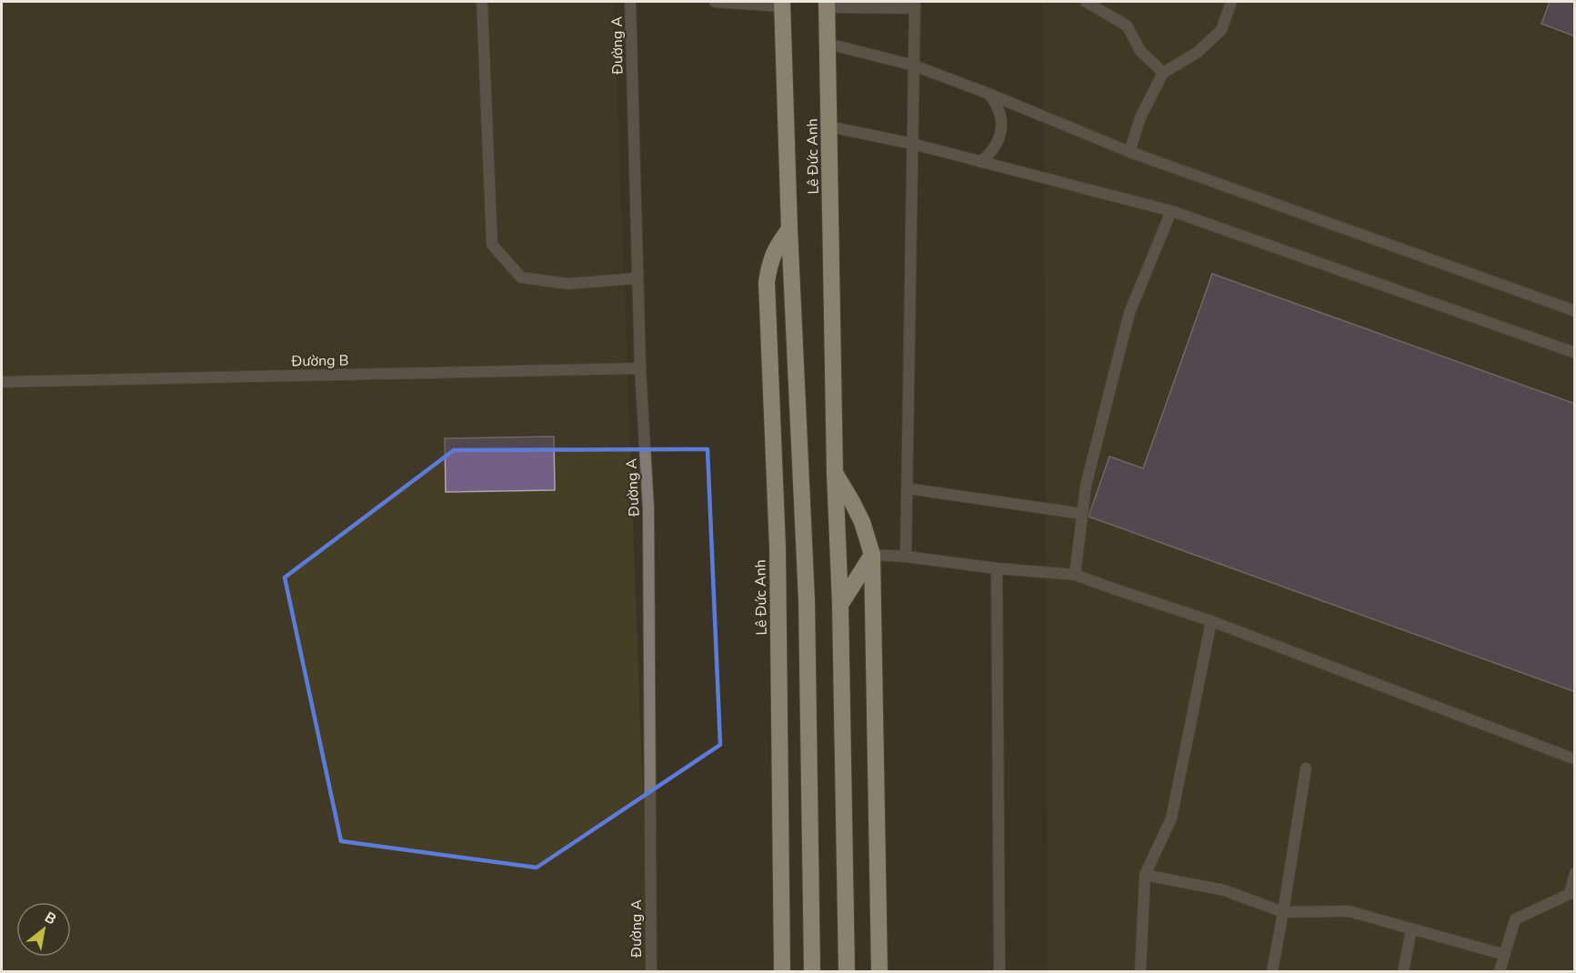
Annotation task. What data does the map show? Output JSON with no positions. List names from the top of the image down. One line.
{"streets":{"highway":["Lê Đức Anh"],"street":["Đường A","Đường B"]},"crossings":[["Đường A","Đường B"]],"north":"top right"}
